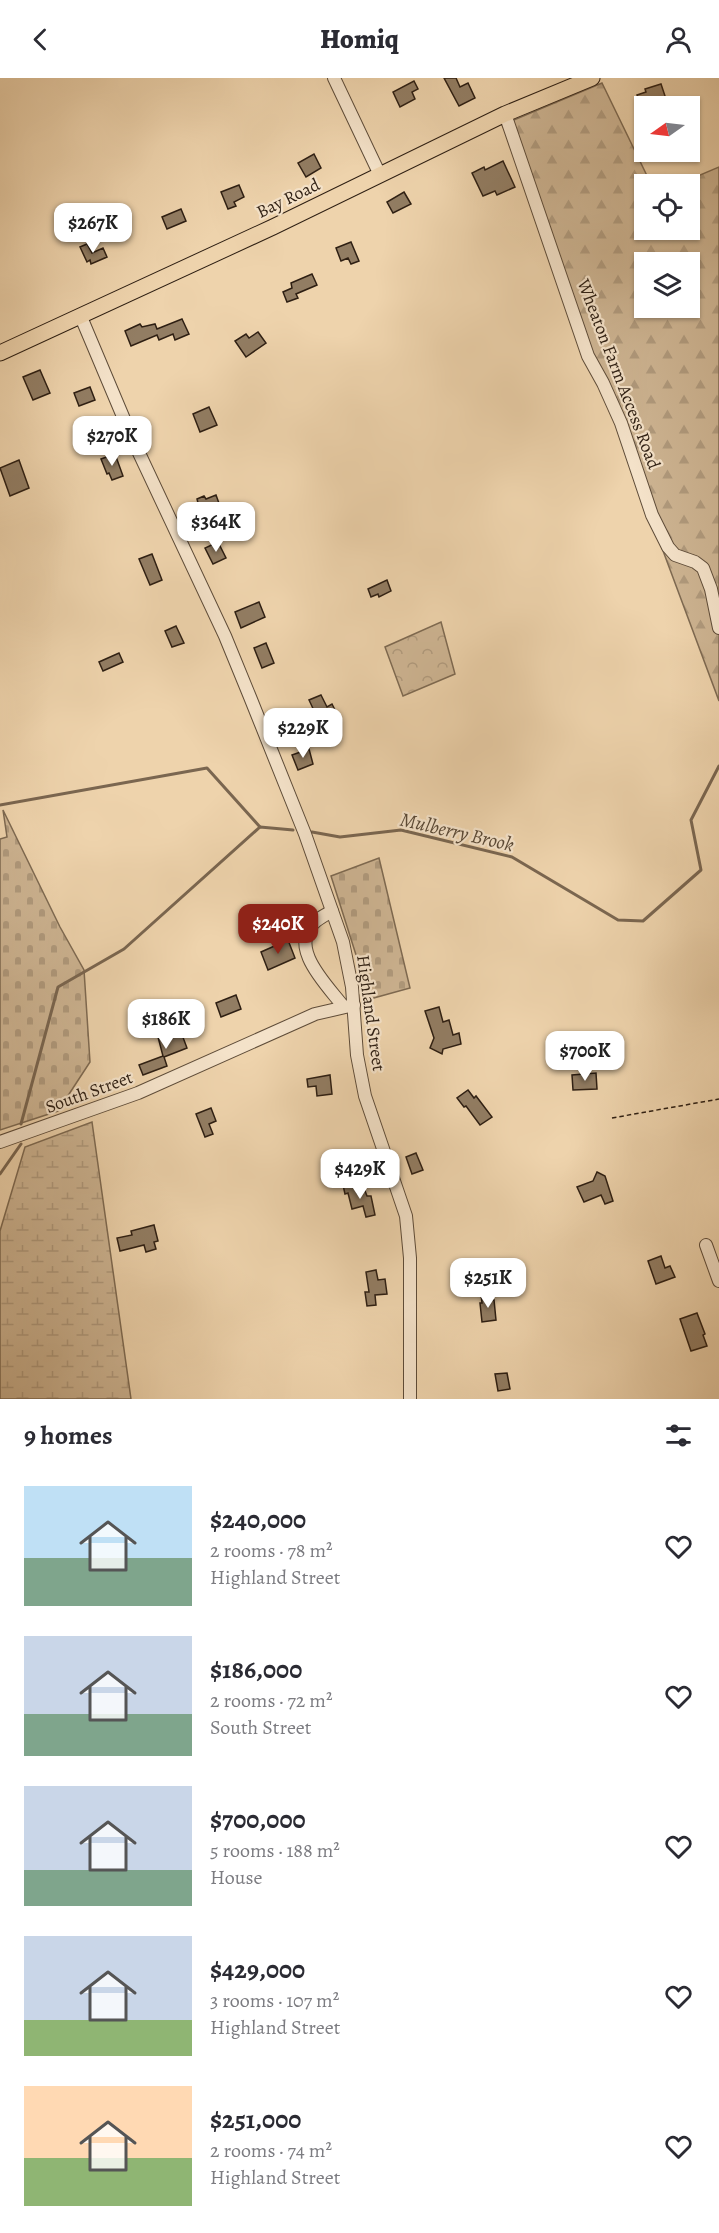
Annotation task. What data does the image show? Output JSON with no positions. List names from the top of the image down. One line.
{"streets":{"main road":["Bay Road"],"street":["Wheaton Farm Access Road","Highland Street","South Street"]},"crossings":[["Bay Road","Wheaton Farm Access Road"],["Bay Road","Highland Street"],["Highland Street","South Street"]],"water":["Mulberry Brook"],"north":"left","page":{"header":"Homiq","price":["$267K","$270K","$364K","$229K","$240K","$186K","$700K","$429K","$251K"],"heading":"9 homes","list":[{"name":"$240,000","note":"2 rooms · 78 m² · Highland Street"},{"name":"$186,000","note":"2 rooms · 72 m² · South Street"},{"name":"$700,000","note":"5 rooms · 188 m² · House"},{"name":"$429,000","note":"3 rooms · 107 m² · Highland Street"},{"name":"$251,000","note":"2 rooms · 74 m² · Highland Street"}]}}
